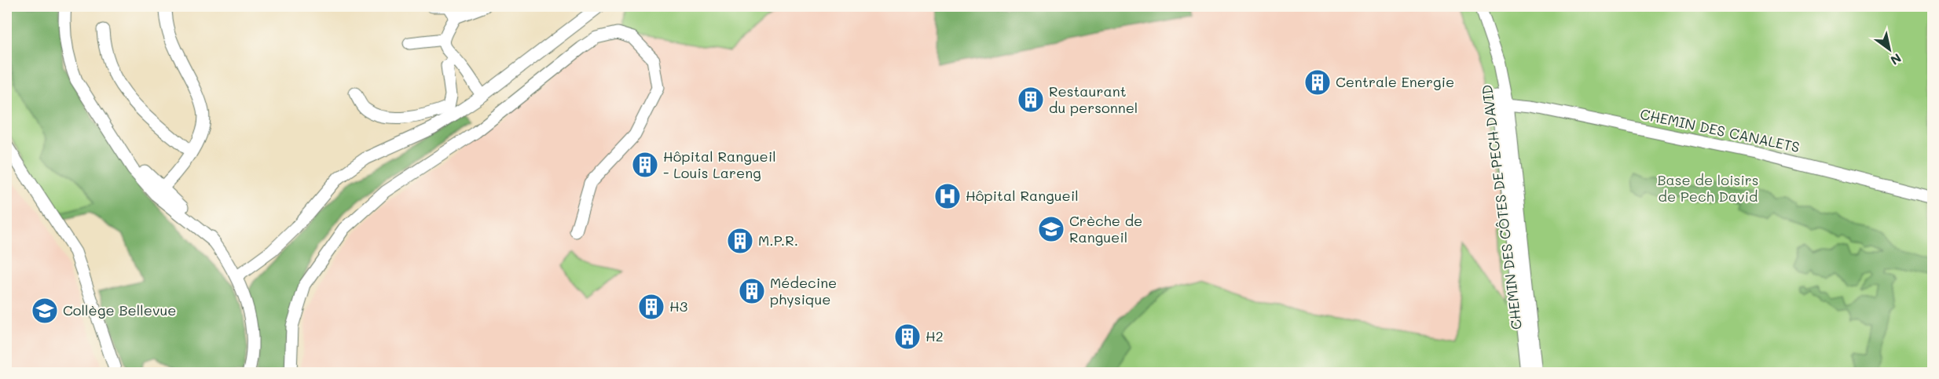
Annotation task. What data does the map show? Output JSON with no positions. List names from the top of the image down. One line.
{"streets":{"street":["CHEMIN DES CANALETS","CHEMIN DES CÔTES DE PECH DAVID"]},"crossings":[["CHEMIN DES CANALETS","CHEMIN DES CÔTES DE PECH DAVID"]],"parks":["Base de loisirs de Pech David"],"places":{"building":["Centrale Energie","Restaurant du personnel","Hôpital Rangueil - Louis Lareng","M.P.R.","Médecine physique","H3","H2"],"hospital":["Hôpital Rangueil"],"school or university":["Crèche de Rangueil","Collège Bellevue"]},"north":"bottom right"}
